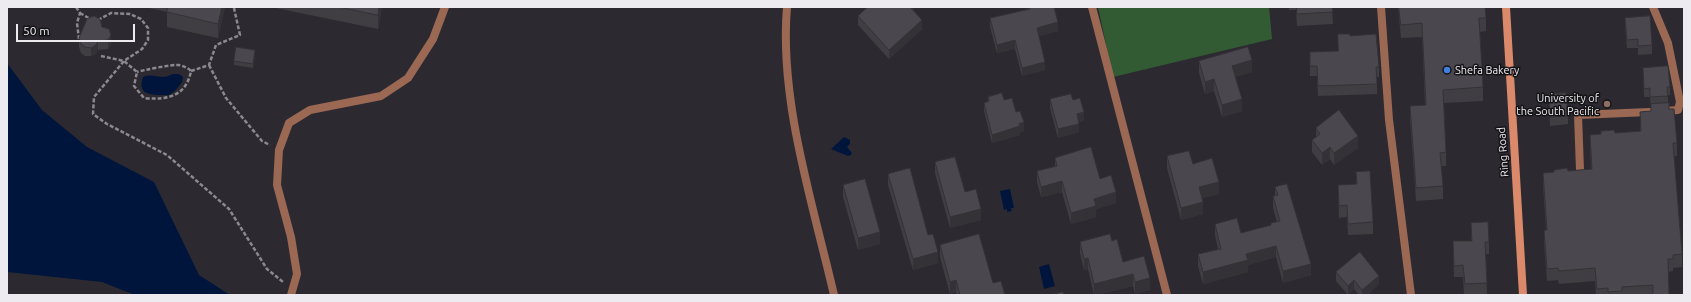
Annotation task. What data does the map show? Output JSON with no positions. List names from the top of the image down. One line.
{"streets":{"main road":["Ring Road"]},"places":["Shefa Bakery","University of the South Pacific"],"scale_bar":"50 m"}
